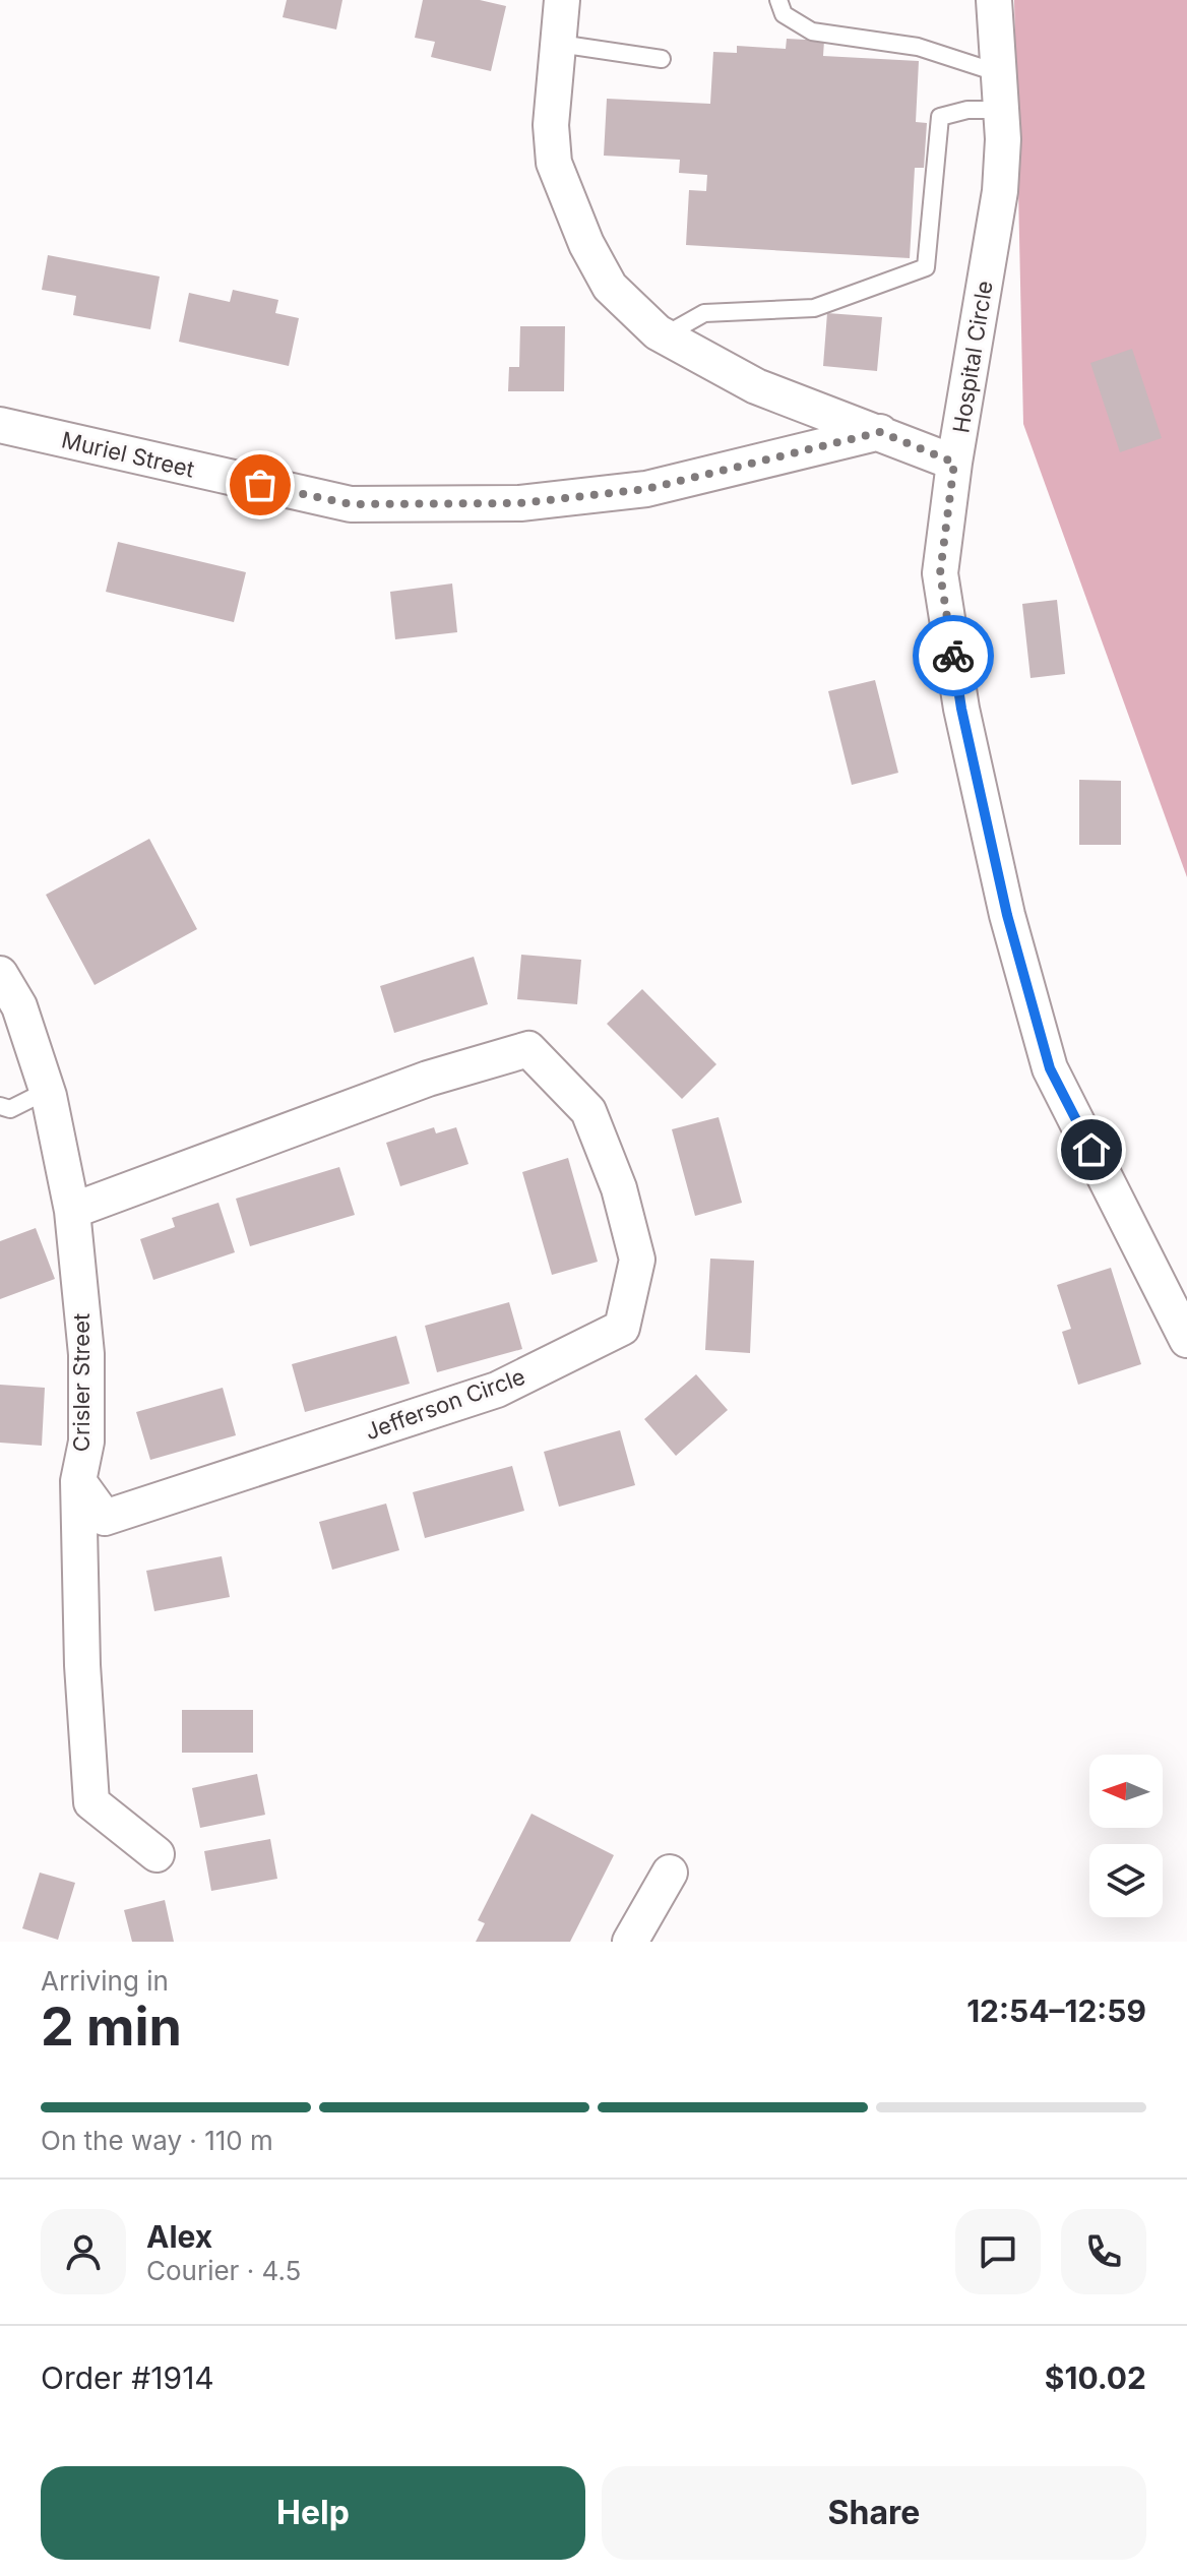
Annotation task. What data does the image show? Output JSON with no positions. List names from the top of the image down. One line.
{"streets":{"street":["Hospital Circle","Muriel Street","Crisler Street","Jefferson Circle"]},"crossings":[["Hospital Circle","Muriel Street"],["Crisler Street","Jefferson Circle"]],"north":"left","page":{"heading":["2 min","Arriving in","12:54–12:59"],"panel":["Alex","Courier · 4.5","Order #1914","$10.02"],"bar":"On the way · 110 m","buttons":["Help","Share"]}}
